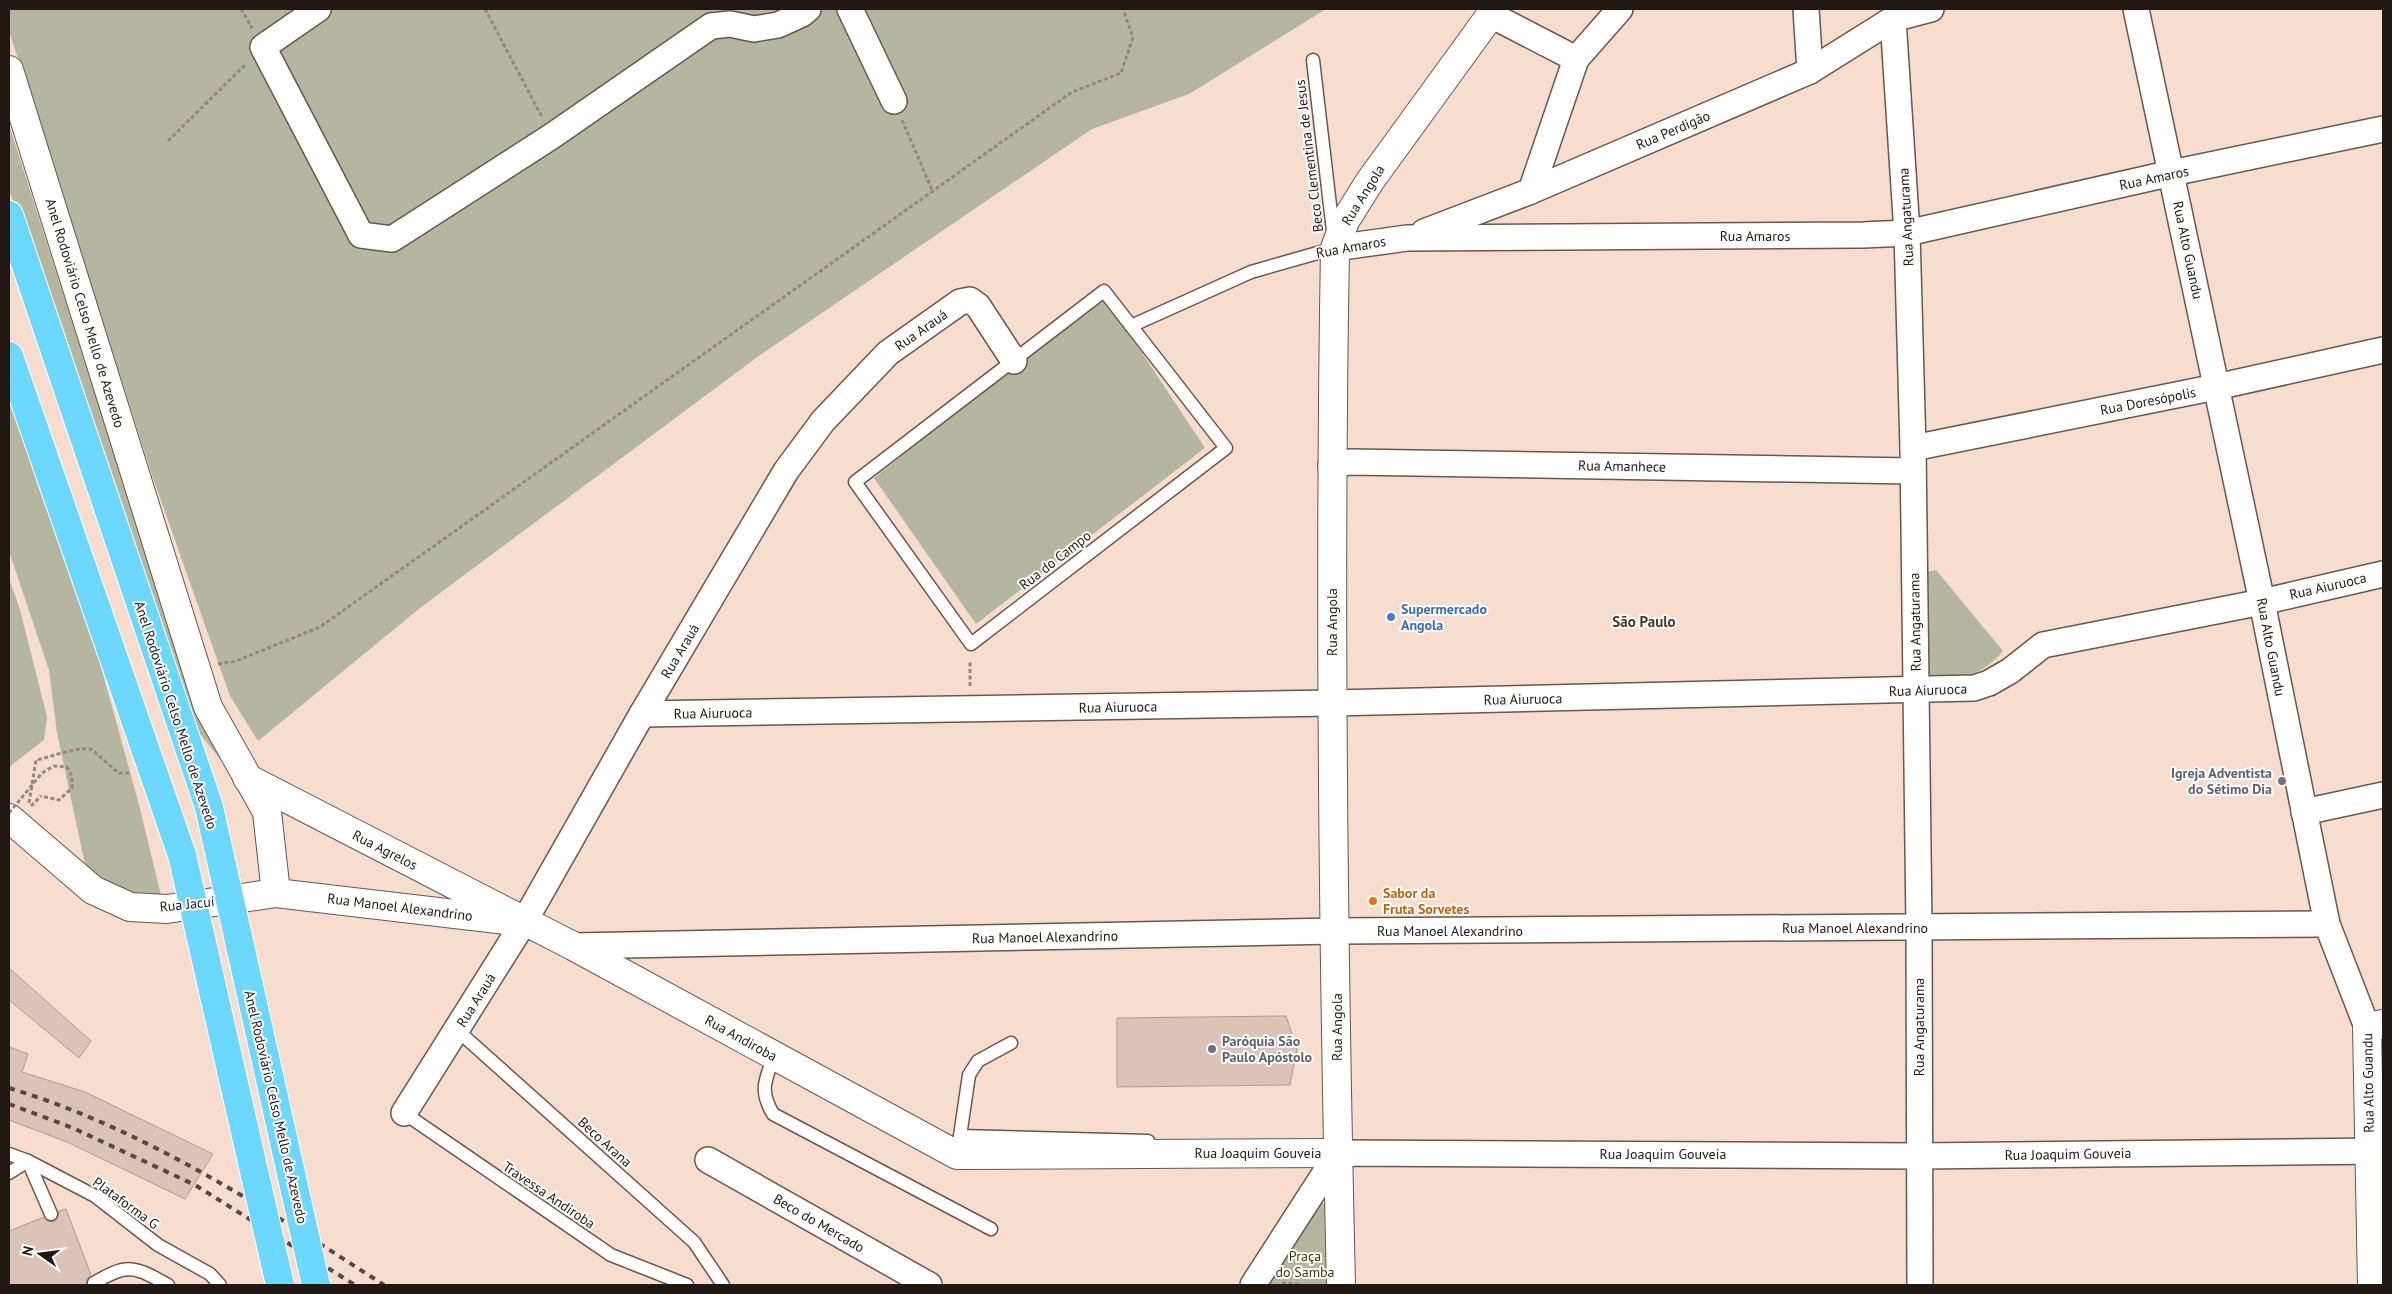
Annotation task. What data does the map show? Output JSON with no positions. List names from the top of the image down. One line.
{"streets":{"highway":["Anel Rodoviário Celso Mello de Azevedo"],"street":["Rua Perdigão","Rua Amaros","Rua Angola","Rua Angaturama","Rua Alto Guandu","Rua Arauá","Rua Doresópolis","Rua Amanhece","Rua Aiuruoca","Rua Agrelos","Rua Jacuí","Rua Manoel Alexandrino","Rua Andiroba","Rua Joaquim Gouveia","Beco do Mercado"],"lane":["Beco Clementina de Jesus","Rua do Campo","Beco Arana","Travessa Andiroba","Plataforma G"]},"crossings":[["Rua Perdigão","Rua Amaros"],["Rua Perdigão","Rua Angaturama"],["Beco Clementina de Jesus","Rua Amaros"],["Beco Clementina de Jesus","Rua Angola"],["Rua Amaros","Rua Angola"],["Rua Amaros","Rua Angaturama"],["Rua Amaros","Rua Alto Guandu"],["Rua Amaros","Rua do Campo"],["Rua Angola","Rua Amanhece"],["Rua Angola","Rua Aiuruoca"],["Rua Angola","Rua Manoel Alexandrino"],["Rua Angola","Rua Joaquim Gouveia"],["Rua Angaturama","Rua Doresópolis"],["Rua Angaturama","Rua Amanhece"],["Rua Angaturama","Rua Aiuruoca"],["Rua Angaturama","Rua Manoel Alexandrino"],["Rua Angaturama","Rua Joaquim Gouveia"],["Rua Alto Guandu","Rua Doresópolis"],["Rua Alto Guandu","Rua Aiuruoca"],["Rua Alto Guandu","Rua Manoel Alexandrino"],["Rua Alto Guandu","Rua Joaquim Gouveia"],["Anel Rodoviário Celso Mello de Azevedo","Rua Agrelos"],["Anel Rodoviário Celso Mello de Azevedo","Rua Jacuí"],["Anel Rodoviário Celso Mello de Azevedo","Rua Manoel Alexandrino"],["Rua Arauá","Rua do Campo"],["Rua Arauá","Rua Aiuruoca"],["Rua Arauá","Rua Agrelos"],["Rua Arauá","Rua Manoel Alexandrino"],["Rua Arauá","Rua Andiroba"],["Rua Arauá","Beco Arana"],["Rua Arauá","Travessa Andiroba"],["Rua Doresópolis","Rua Amanhece"],["Rua Agrelos","Rua Manoel Alexandrino"],["Rua Agrelos","Rua Andiroba"],["Rua Jacuí","Rua Manoel Alexandrino"],["Rua Manoel Alexandrino","Rua Andiroba"],["Rua Andiroba","Rua Joaquim Gouveia"]],"districts":["São Paulo"],"parks":["Praça do Samba"],"places":["Supermercado Angola","Igreja Adventista do Sétimo Dia","Sabor da Fruta Sorvetes","Paróquia São Paulo Apóstolo"],"north":"left"}
